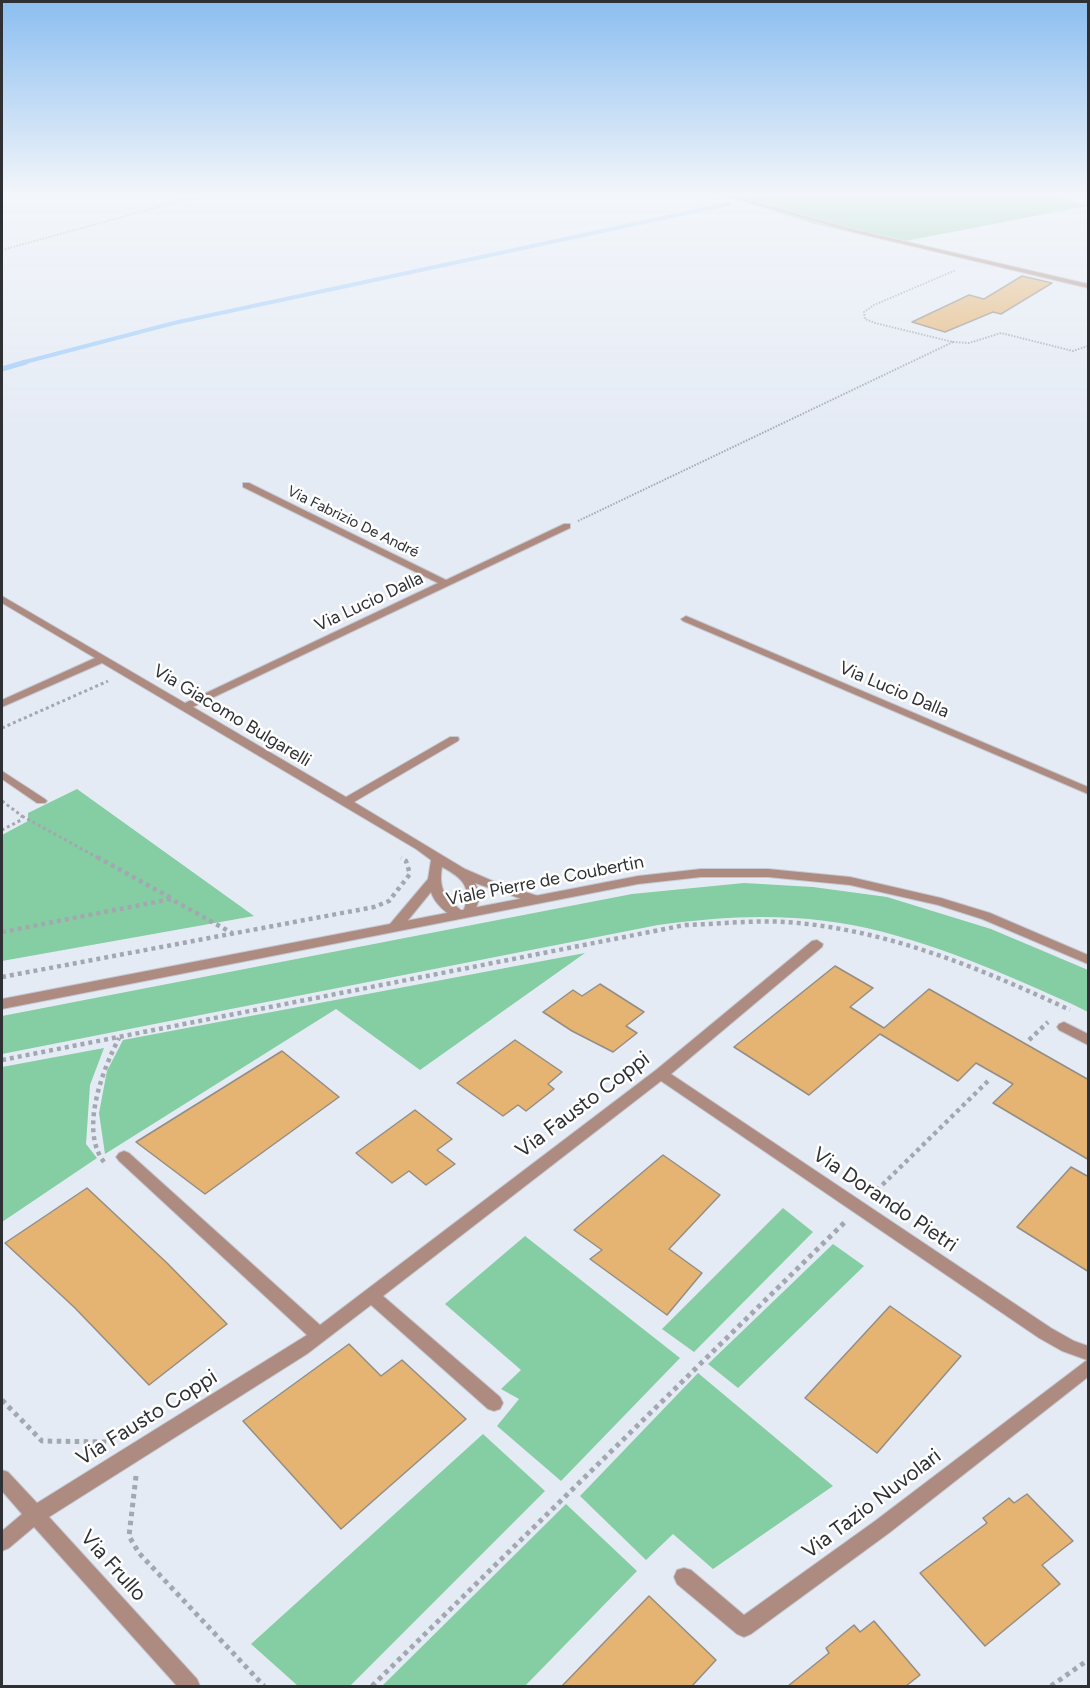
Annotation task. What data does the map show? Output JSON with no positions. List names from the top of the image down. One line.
{"streets":{"street":["Via Fabrizio De André","Via Lucio Dalla","Via Giacomo Bulgarelli","Viale Pierre de Coubertin","Via Fausto Coppi","Via Dorando Pietri","Via Tazio Nuvolari","Via Frullo"]},"crossings":[["Via Fabrizio De André","Via Lucio Dalla"],["Via Lucio Dalla","Via Giacomo Bulgarelli"],["Via Giacomo Bulgarelli","Viale Pierre de Coubertin"],["Via Fausto Coppi","Via Dorando Pietri"],["Via Fausto Coppi","Via Frullo"]]}
